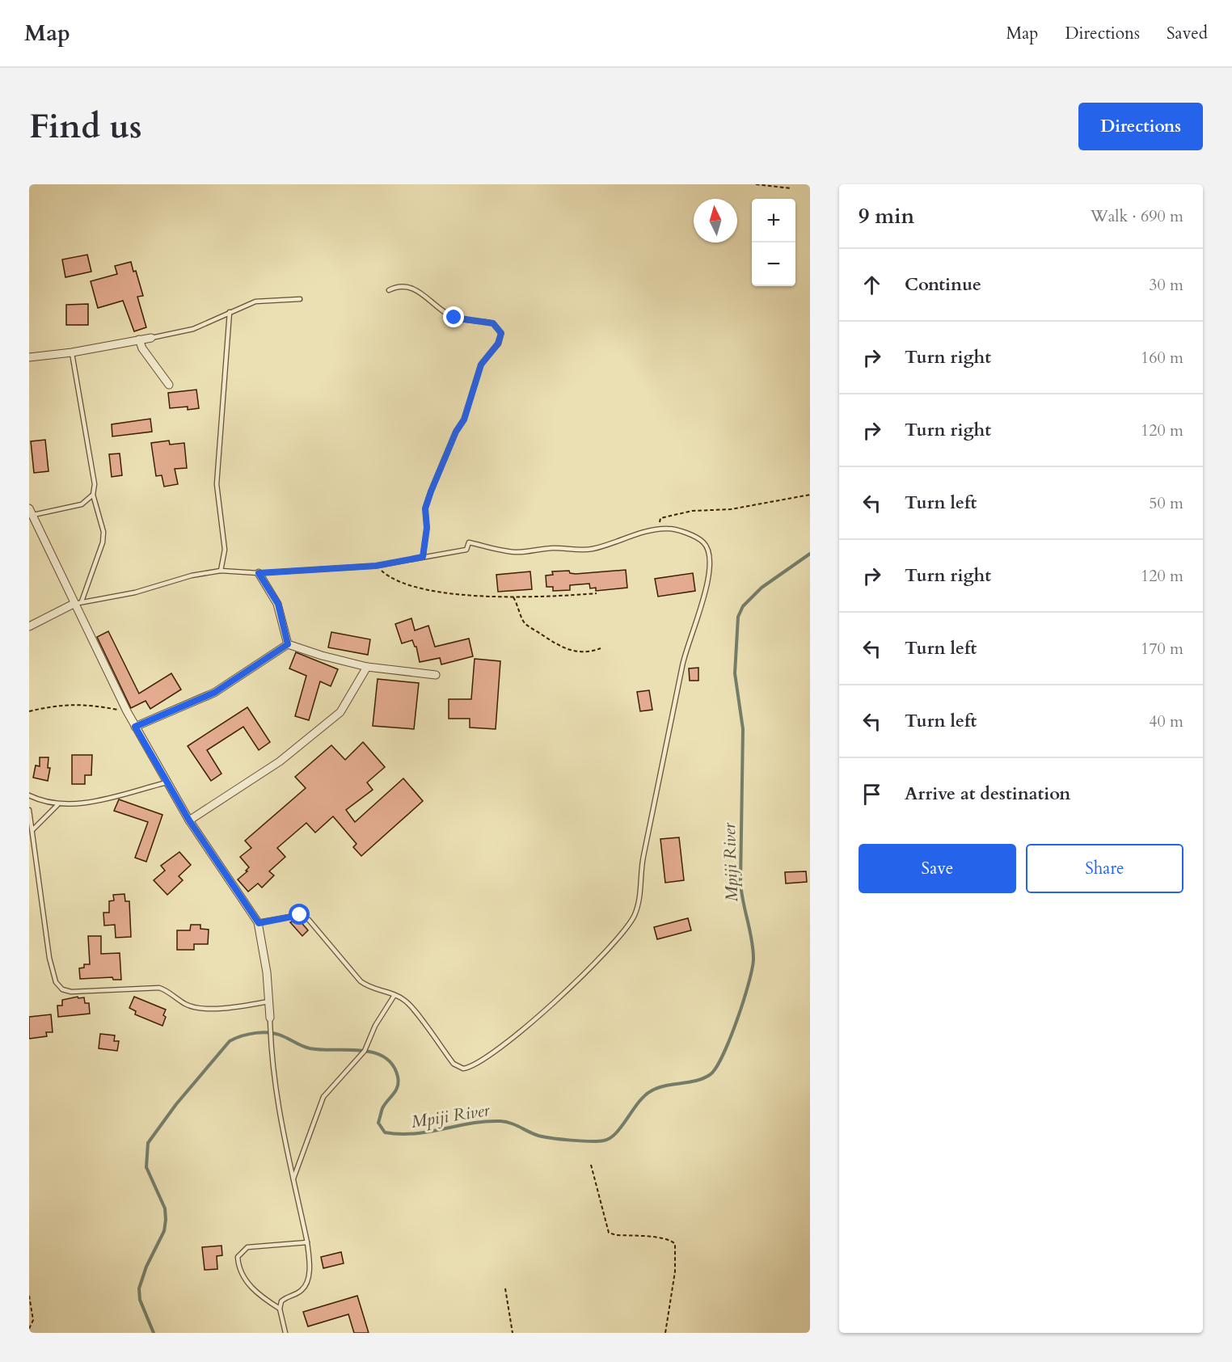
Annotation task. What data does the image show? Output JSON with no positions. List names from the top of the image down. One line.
{"water":["Mpiji River"],"north":"top","page":{"header":"Map","nav":["Map","Directions","Saved"],"buttons":["Directions",["Save","Share"]],"title":"Find us","heading":["9 min","Walk · 690 m"],"map_buttons":["+","−"],"list":[["Continue","30 m"],["Turn right","160 m"],["Turn right","120 m"],["Turn left","50 m"],["Turn right","120 m"],["Turn left","170 m"],["Turn left","40 m"],"Arrive at destination"]}}
